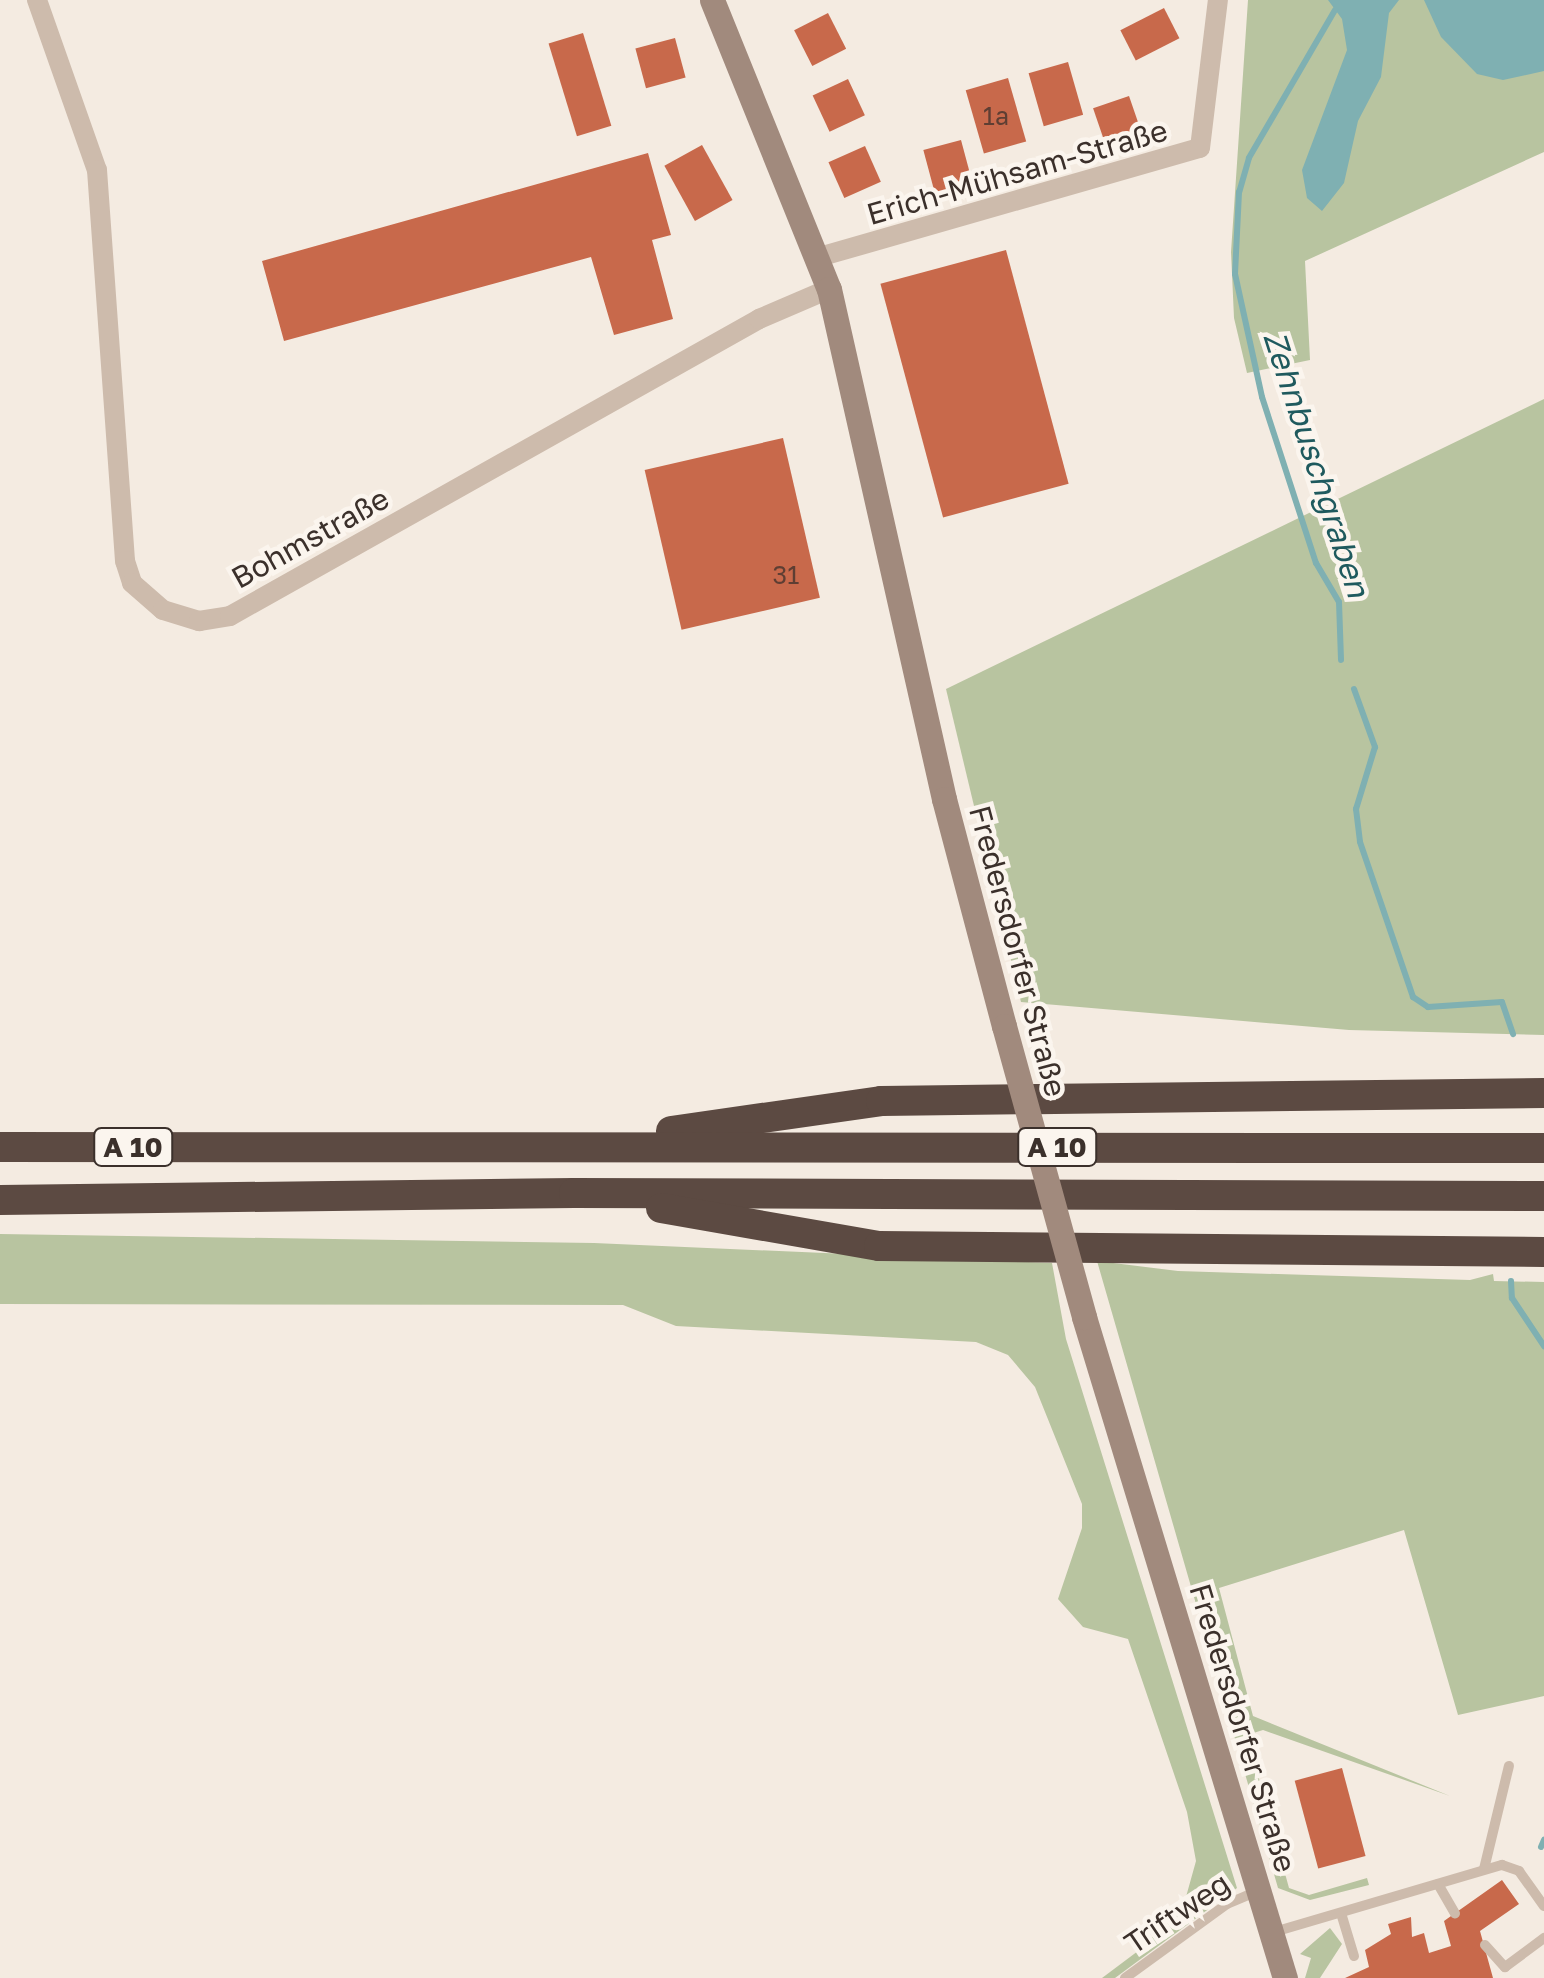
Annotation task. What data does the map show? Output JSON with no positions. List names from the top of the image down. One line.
{"streets":{"highway":["A 10"],"street":["Erich-Mühsam-Straße","Bohmstraße","Fredersdorfer Straße"],"lane":["Triftweg"]},"crossings":[["Erich-Mühsam-Straße","Fredersdorfer Straße"],["Bohmstraße","Fredersdorfer Straße"],["Fredersdorfer Straße","Triftweg"]],"water":["Zehnbuschgraben"],"house_numbers":["1a","31"]}
